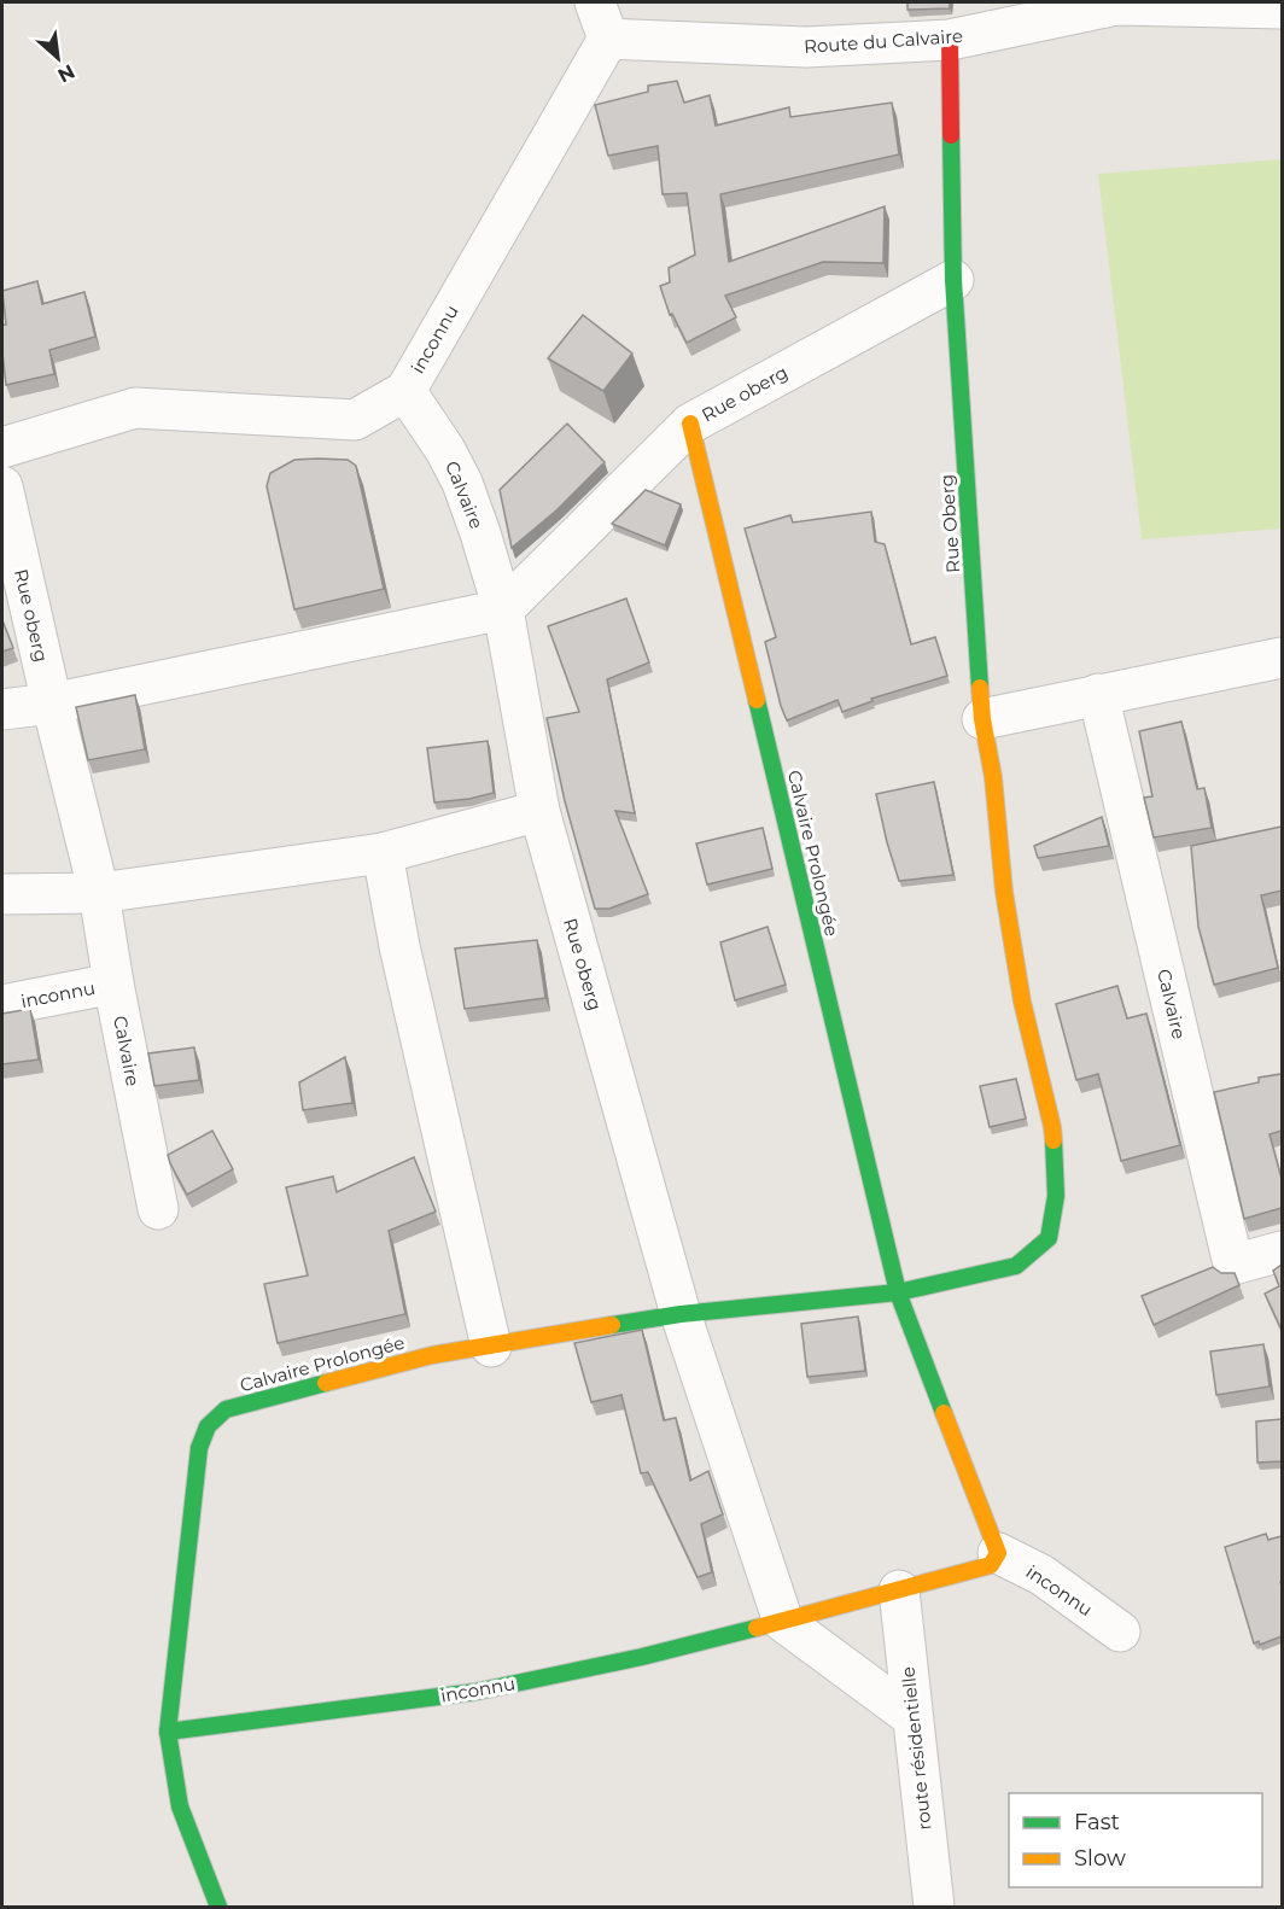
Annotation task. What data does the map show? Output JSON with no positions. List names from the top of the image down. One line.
{"streets":{"street":["Route du Calvaire","inconnu","Rue oberg","Calvaire","Rue Oberg","Calvaire Prolongée","route résidentielle"]},"crossings":[["Route du Calvaire","inconnu"],["Route du Calvaire","Rue Oberg"],["inconnu","Calvaire"],["inconnu","Calvaire Prolongée"],["inconnu","route résidentielle"],["Rue oberg","Calvaire"],["Rue oberg","Rue Oberg"],["Rue oberg","Calvaire Prolongée"],["Rue Oberg","Calvaire Prolongée"]],"legend":["Fast","Slow"],"north":"bottom right"}
